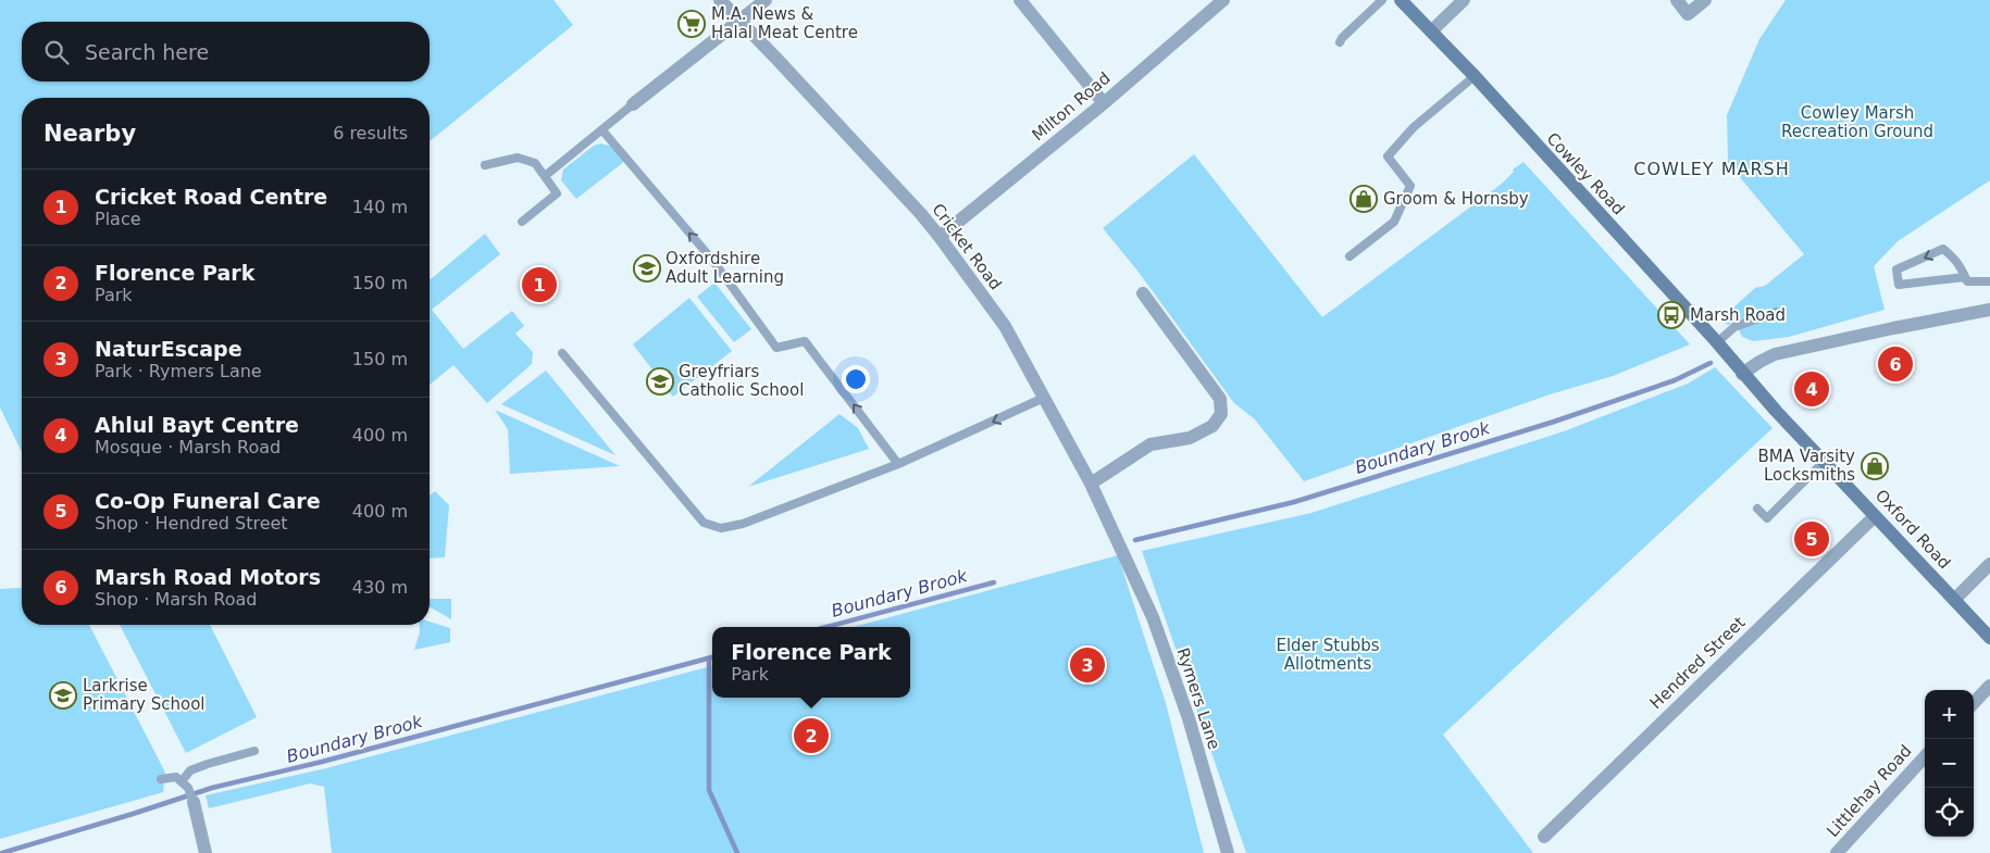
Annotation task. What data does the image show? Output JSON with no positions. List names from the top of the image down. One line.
{"streets":{"main road":["Cowley Road","Oxford Road"],"street":["Milton Road","Cricket Road","Hendred Street","Rymers Lane","Littlehay Road"]},"crossings":[["Milton Road","Cricket Road"],["Cowley Road","Oxford Road"],["Cricket Road","Rymers Lane"],["Oxford Road","Hendred Street"]],"districts":["COWLEY MARSH"],"water":["Boundary Brook"],"parks":["Cowley Marsh Recreation Ground","Elder Stubbs Allotments"],"places":{"supermarket":["M.A. News & Halal Meat Centre"],"shop":["Groom & Hornsby","BMA Varsity Locksmiths"],"school or university":["Oxfordshire Adult Learning","Greyfriars Catholic School","Larkrise Primary School"],"bus stop":["Marsh Road"]},"page":{"search":"Search here","heading":["Nearby","6 results"],"list":[{"mark":"1","name":"Cricket Road Centre","note":"Place","value":"140 m"},{"mark":"2","name":"Florence Park","note":"Park","value":"150 m"},{"mark":"3","name":"NaturEscape","note":"Park · Rymers Lane","value":"150 m"},{"mark":"4","name":"Ahlul Bayt Centre","note":"Mosque · Marsh Road","value":"400 m"},{"mark":"5","name":"Co-Op Funeral Care","note":"Shop · Hendred Street","value":"400 m"},{"mark":"6","name":"Marsh Road Motors","note":"Shop · Marsh Road","value":"430 m"}],"pins":["1","6","4","5","3","2"],"popup":["Florence Park","Park"],"map_buttons":["+","−"]}}
